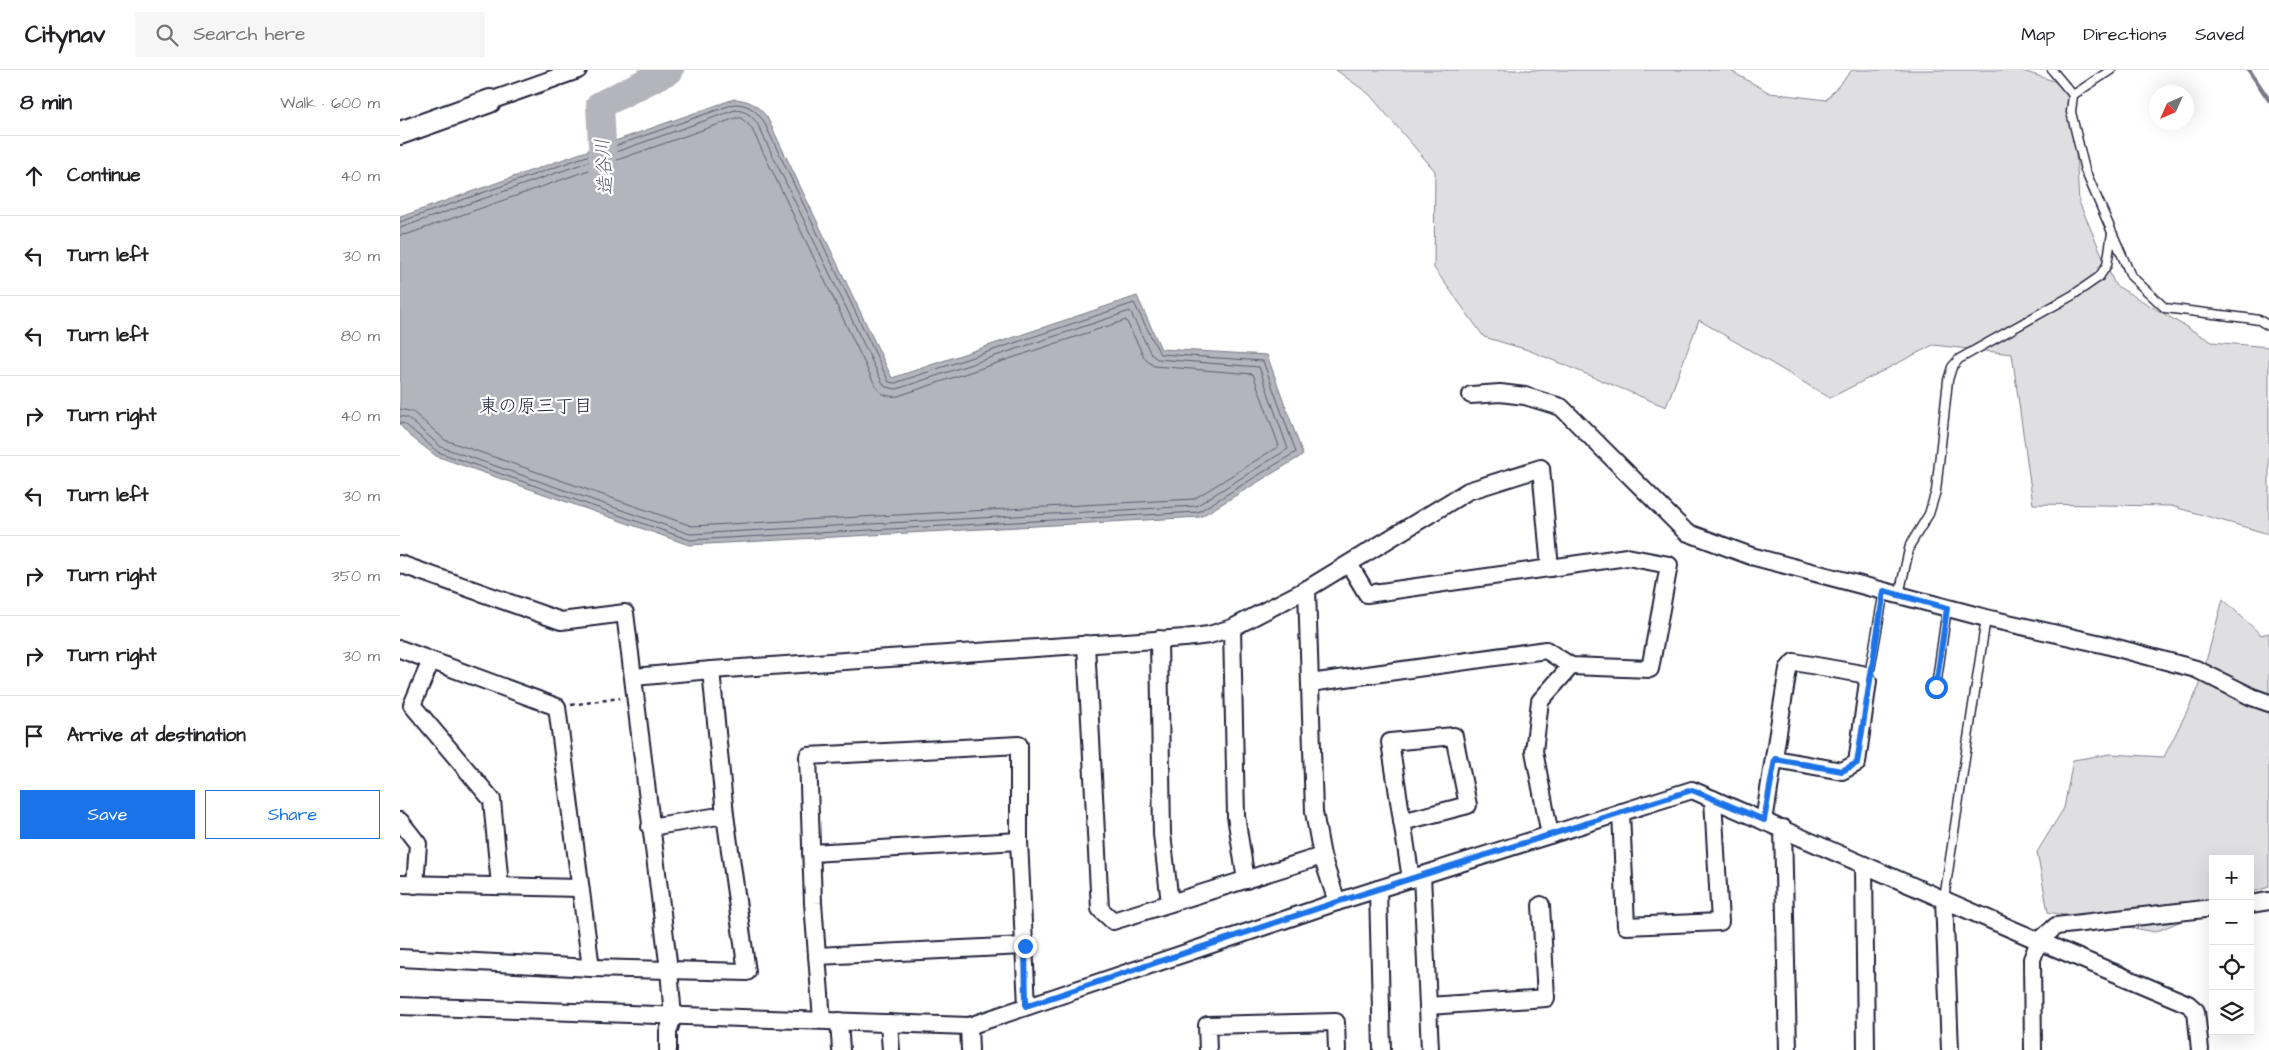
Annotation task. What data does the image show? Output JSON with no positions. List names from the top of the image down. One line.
{"districts":["東の原三丁目"],"water":["造谷川"],"north":"bottom left","page":{"header":"Citynav","search":"Search here","nav":["Map","Directions","Saved"],"heading":["8 min","Walk · 600 m"],"list":[["Continue","40 m"],["Turn left","30 m"],["Turn left","80 m"],["Turn right","40 m"],["Turn left","30 m"],["Turn right","350 m"],["Turn right","30 m"],"Arrive at destination"],"buttons":["Save","Share"],"map_buttons":["+","−"]}}
